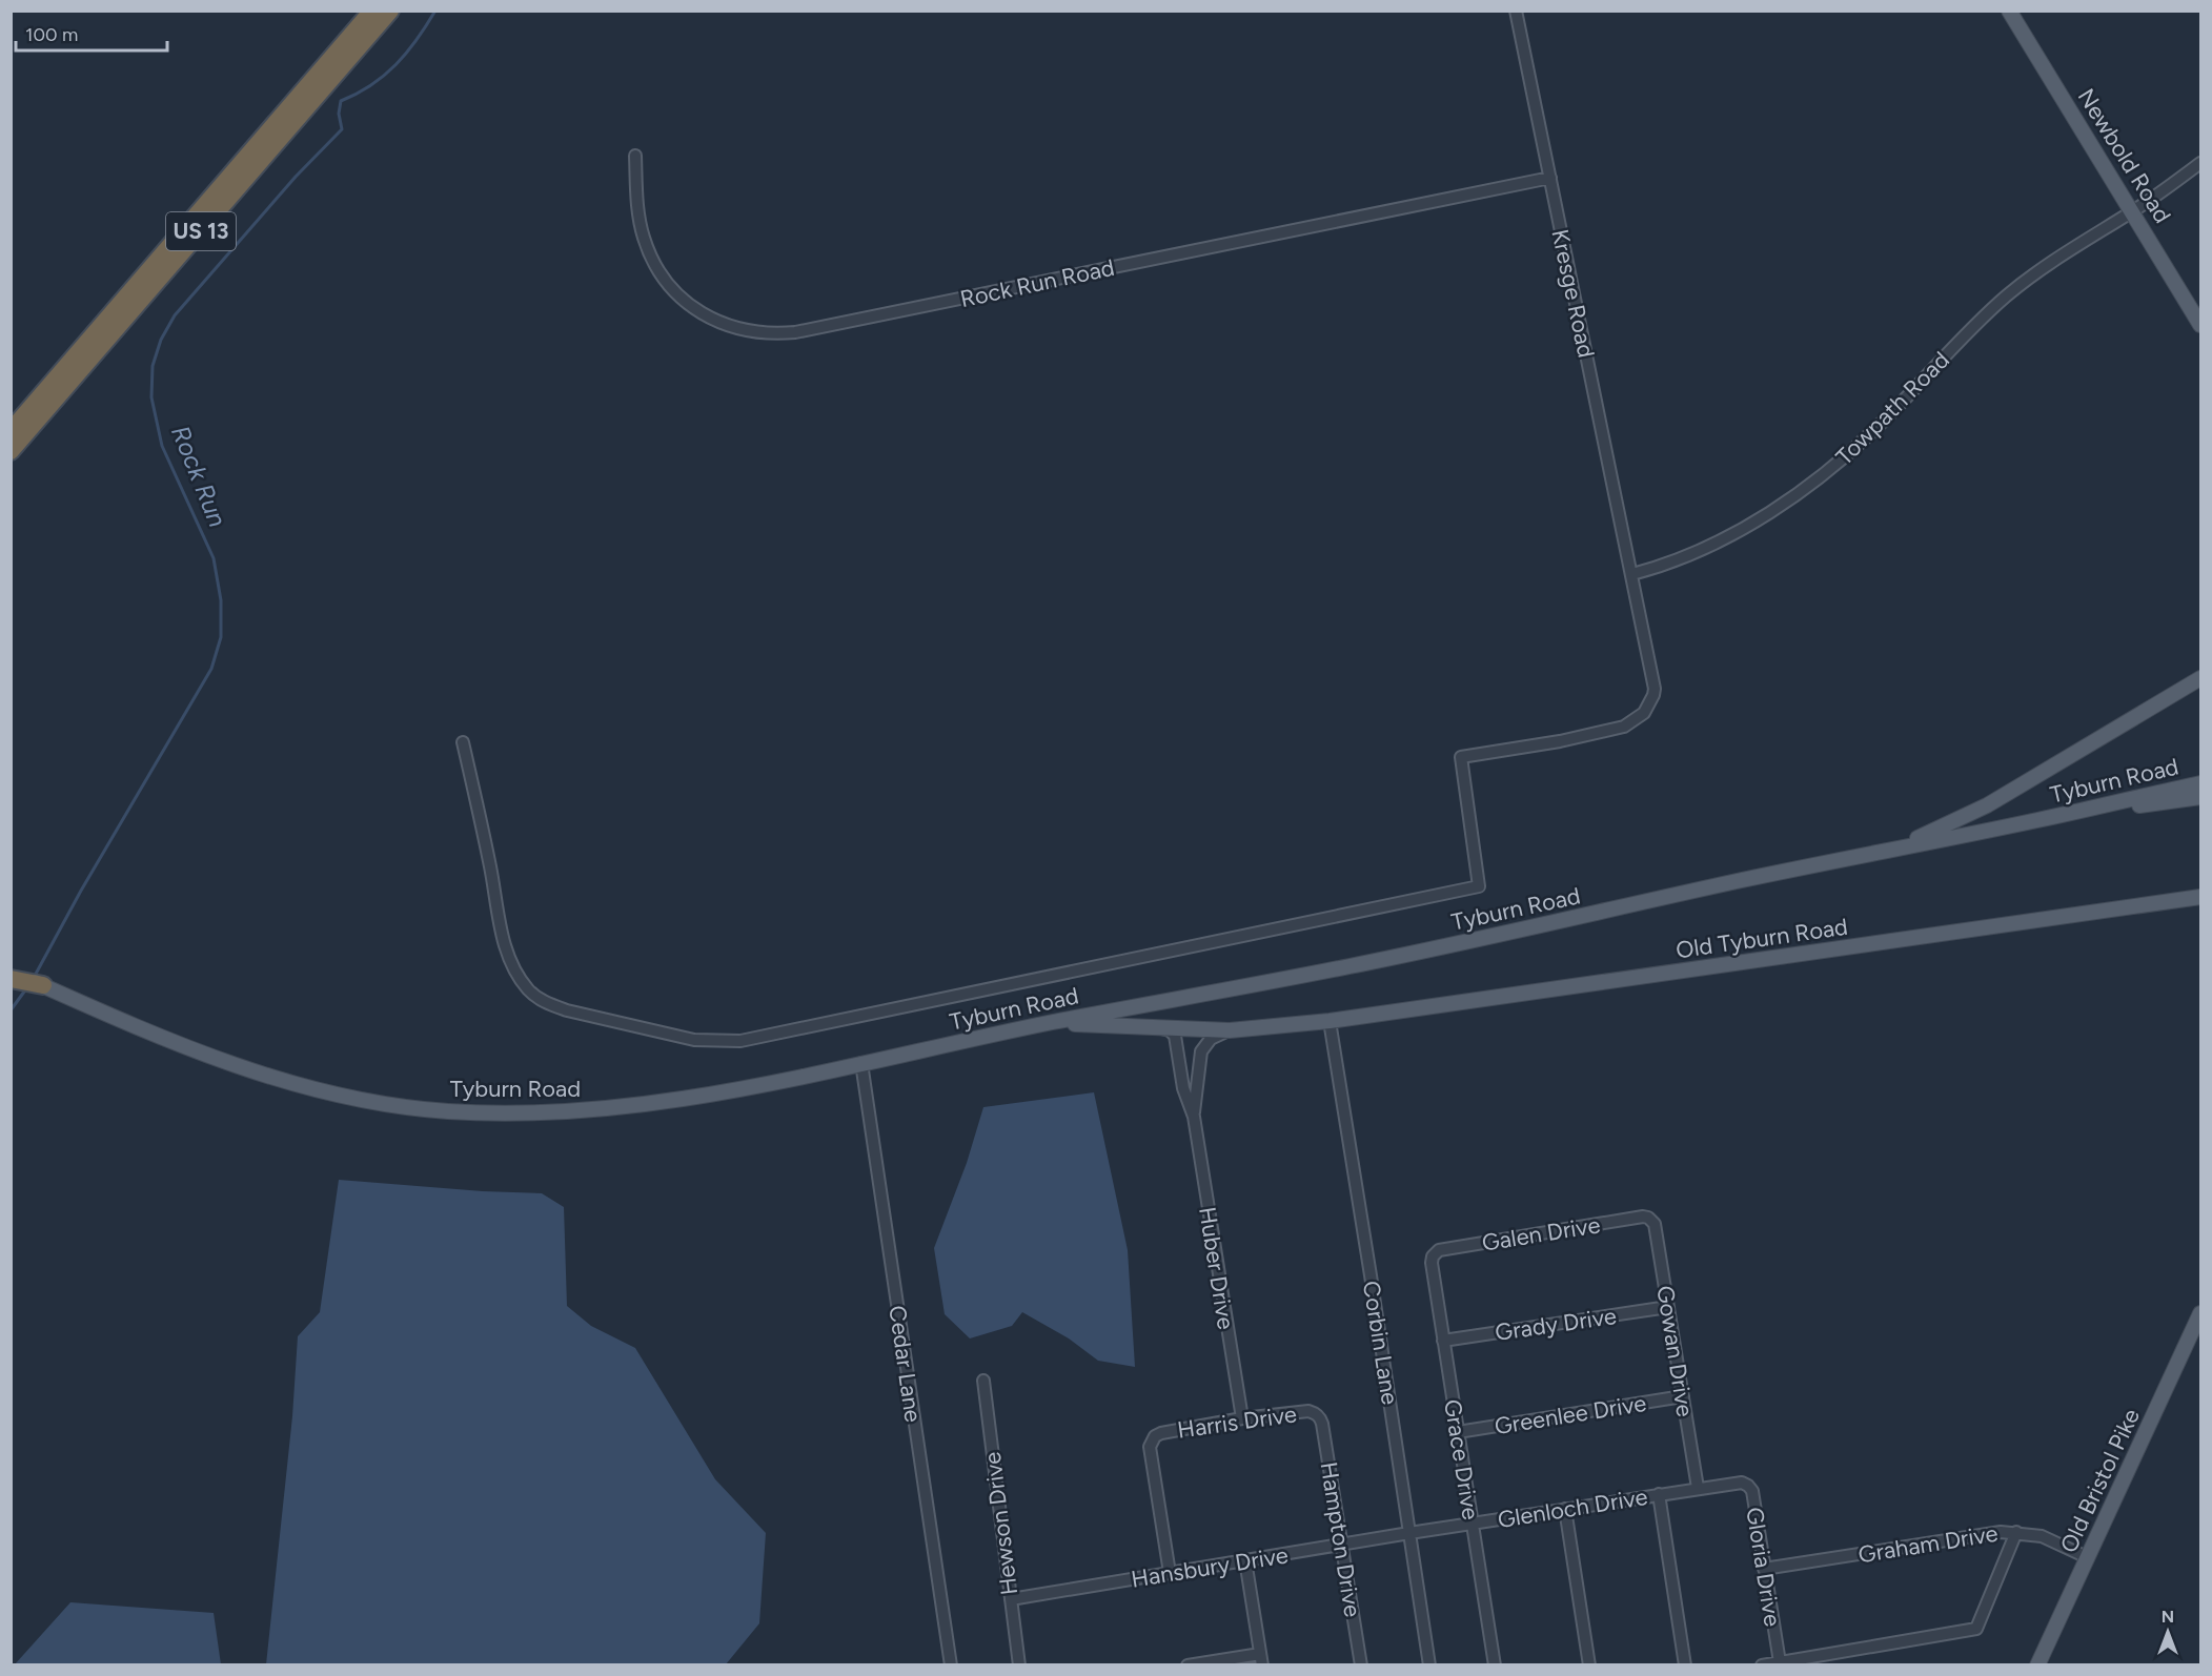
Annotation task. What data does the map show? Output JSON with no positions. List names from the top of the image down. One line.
{"streets":{"highway":["US 13"],"main road":["Newbold Road","Tyburn Road","Old Tyburn Road","Old Bristol Pike"],"street":["Rock Run Road","Kresge Road","Towpath Road","Galen Drive","Huber Drive","Grady Drive","Corbin Lane","Gowan Drive","Cedar Lane","Greenlee Drive","Harris Drive","Grace Drive","Glenloch Drive","Hewson Drive","Hampton Drive","Graham Drive","Hansbury Drive","Gloria Drive"]},"crossings":[["Newbold Road","Towpath Road"],["Rock Run Road","Kresge Road"],["Kresge Road","Towpath Road"],["Tyburn Road","Old Tyburn Road"],["Tyburn Road","Cedar Lane"],["Old Tyburn Road","Huber Drive"],["Old Tyburn Road","Corbin Lane"],["Galen Drive","Gowan Drive"],["Galen Drive","Grace Drive"],["Huber Drive","Harris Drive"],["Grady Drive","Gowan Drive"],["Grady Drive","Grace Drive"],["Corbin Lane","Glenloch Drive"],["Corbin Lane","Hansbury Drive"],["Gowan Drive","Greenlee Drive"],["Gowan Drive","Glenloch Drive"],["Gowan Drive","Gloria Drive"],["Greenlee Drive","Grace Drive"],["Harris Drive","Hampton Drive"],["Harris Drive","Hansbury Drive"],["Grace Drive","Glenloch Drive"],["Old Bristol Pike","Graham Drive"],["Glenloch Drive","Hansbury Drive"],["Glenloch Drive","Gloria Drive"],["Hewson Drive","Hansbury Drive"],["Hampton Drive","Hansbury Drive"],["Graham Drive","Gloria Drive"]],"water":["Rock Run"],"scale_bar":"100 m","north":"top"}
